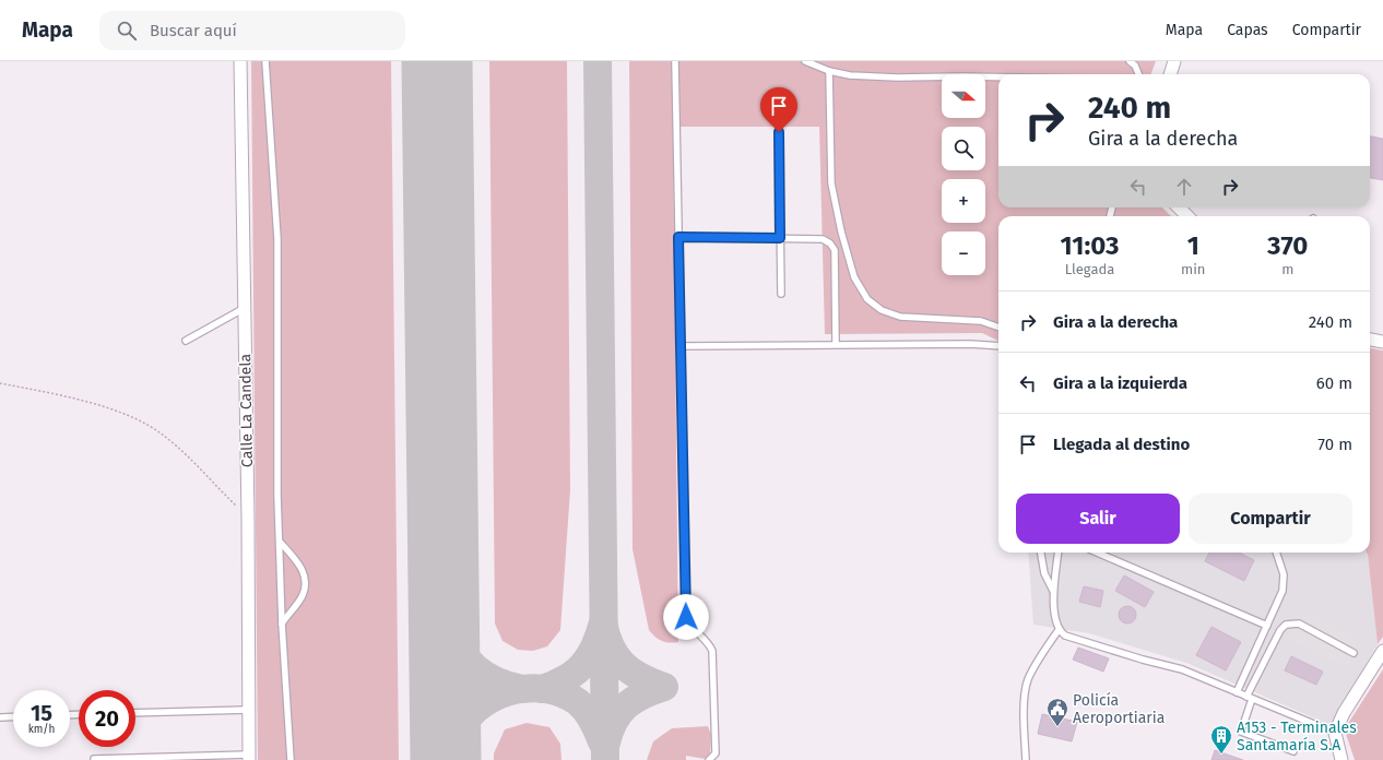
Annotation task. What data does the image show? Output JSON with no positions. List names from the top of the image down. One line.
{"streets":{"street":["Calle La Candela"]},"places":{"public building":["Policía Aeroportiaria"],"building":["A153 - Terminales Santamaría S.A"]},"north":"right","page":{"header":"Mapa","search":"Buscar aquí","nav":["Mapa","Capas","Compartir"],"map_buttons":["+","−"],"turn":["240 m","Gira a la derecha"],"eta":["11:03","Llegada","1","min","370","m"],"list":[{"name":"Gira a la derecha","value":"240 m"},{"name":"Gira a la izquierda","value":"60 m"},{"name":"Llegada al destino","value":"70 m"}],"buttons":["Salir","Compartir"],"speed":"15 km/h","limit":"20"}}
